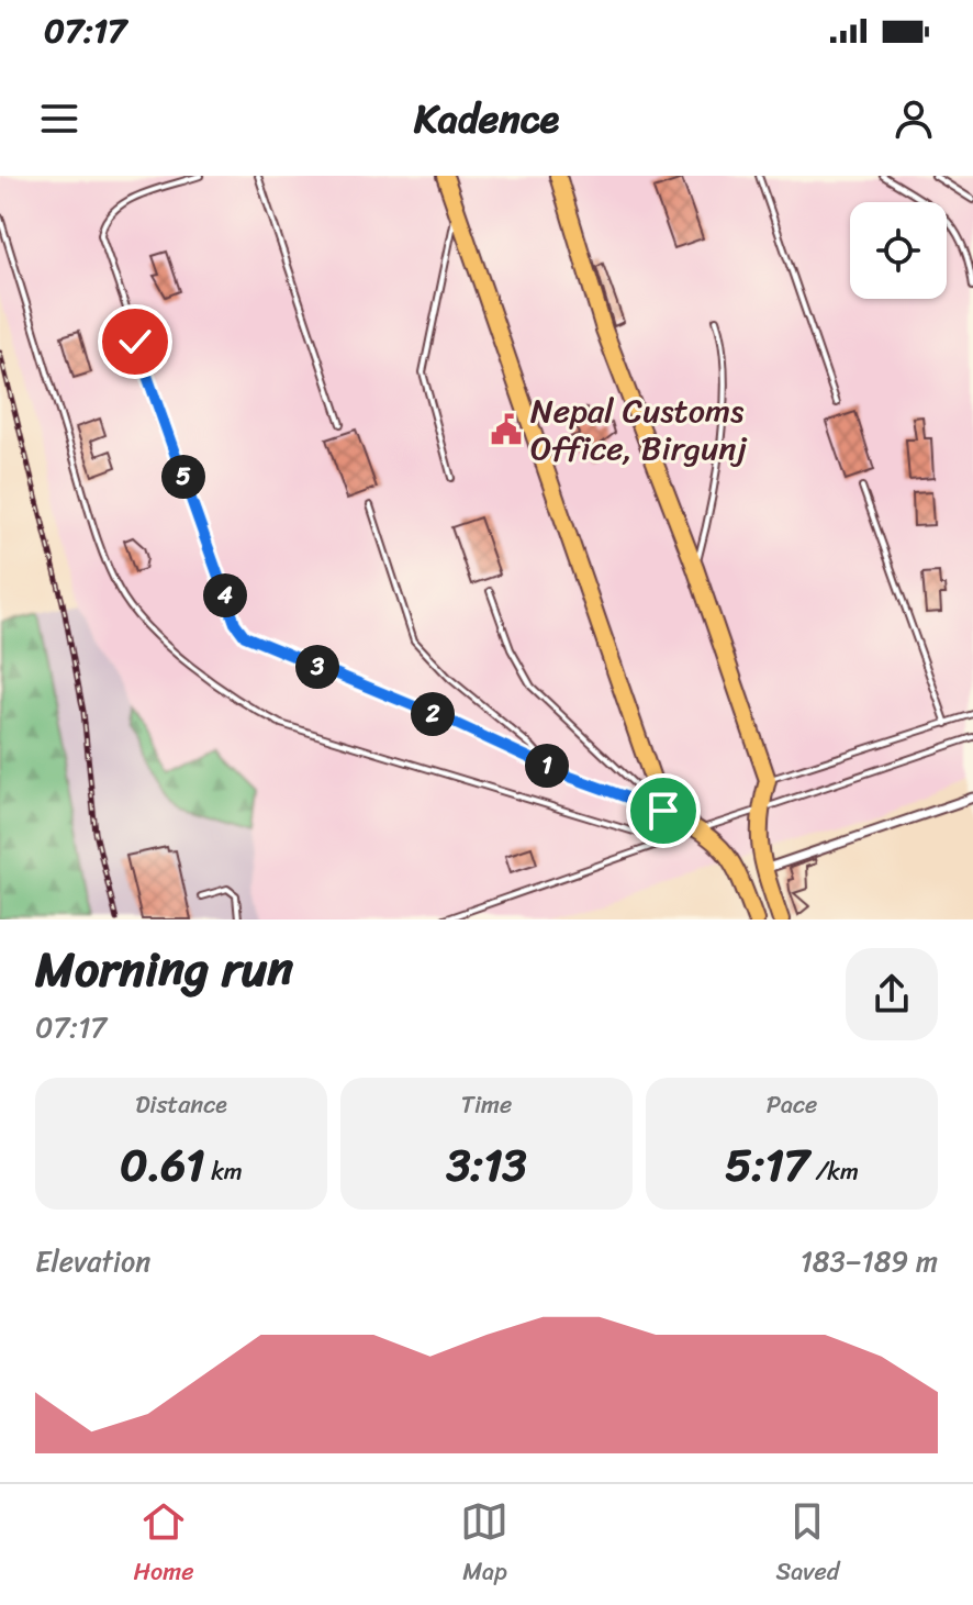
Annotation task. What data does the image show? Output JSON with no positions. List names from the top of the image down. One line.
{"places":{"public building":["Nepal Customs Office, Birgunj"]},"page":{"status":"07:17","header":"Kadence","pins":["5","4","3","2","1"],"heading":["Morning run","07:17"],"stats":[["Distance","0.61 km"],["Time","3:13"],["Pace","5:17 /km"]],"chart":["Elevation","183–189 m"],"tabs":["Home","Map","Saved"]}}
